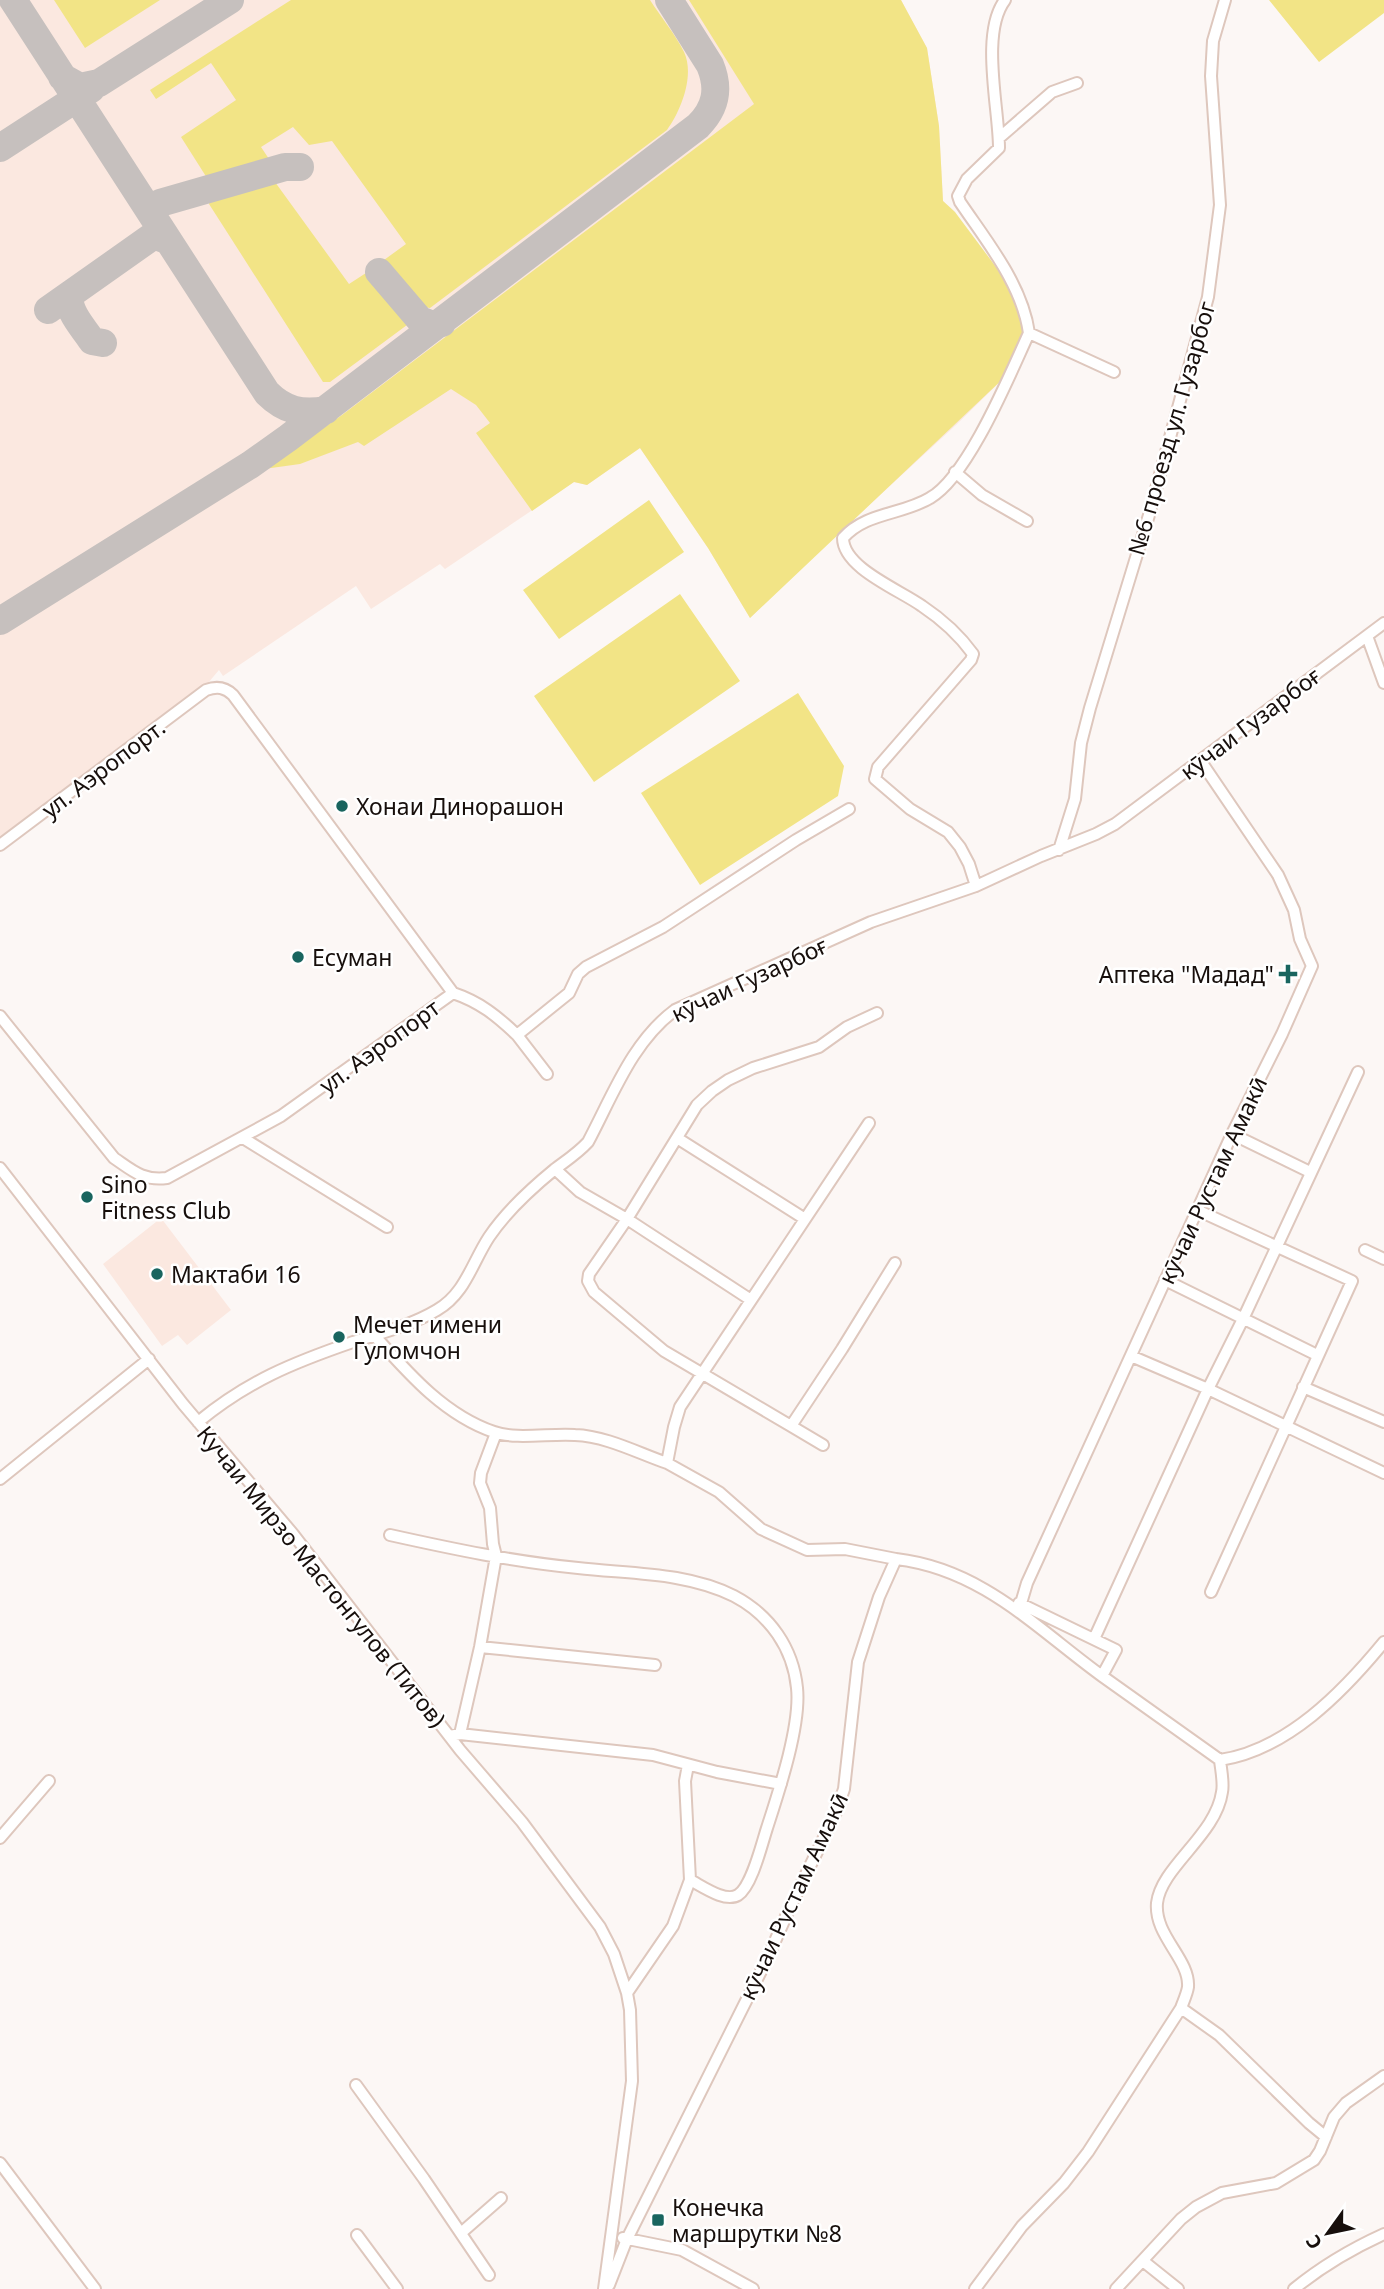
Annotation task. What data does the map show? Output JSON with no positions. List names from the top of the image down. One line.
{"streets":{"street":["№6 проезд ул. Гузарбог","кӯчаи Гузарбоғ","ул. Аэропорт.","ул. Аэропорт","кӯчаи Рустам Амакӣ","Кучаи Мирзо Мастонгулов (Титов)"]},"crossings":[["№6 проезд ул. Гузарбог","кӯчаи Гузарбоғ"],["кӯчаи Гузарбоғ","кӯчаи Рустам Амакӣ"],["кӯчаи Гузарбоғ","Кучаи Мирзо Мастонгулов (Титов)"],["ул. Аэропорт.","ул. Аэропорт"],["кӯчаи Рустам Амакӣ","Кучаи Мирзо Мастонгулов (Титов)"]],"places":{"other":["Хонаи Динорашон","Есуман","Sino Fitness Club","Мактаби 16","Мечет имени Гуломчон"],"health":["Аптека \"Мадад\""],"transit":["Конечка маршрутки №8"]},"north":"bottom left"}
